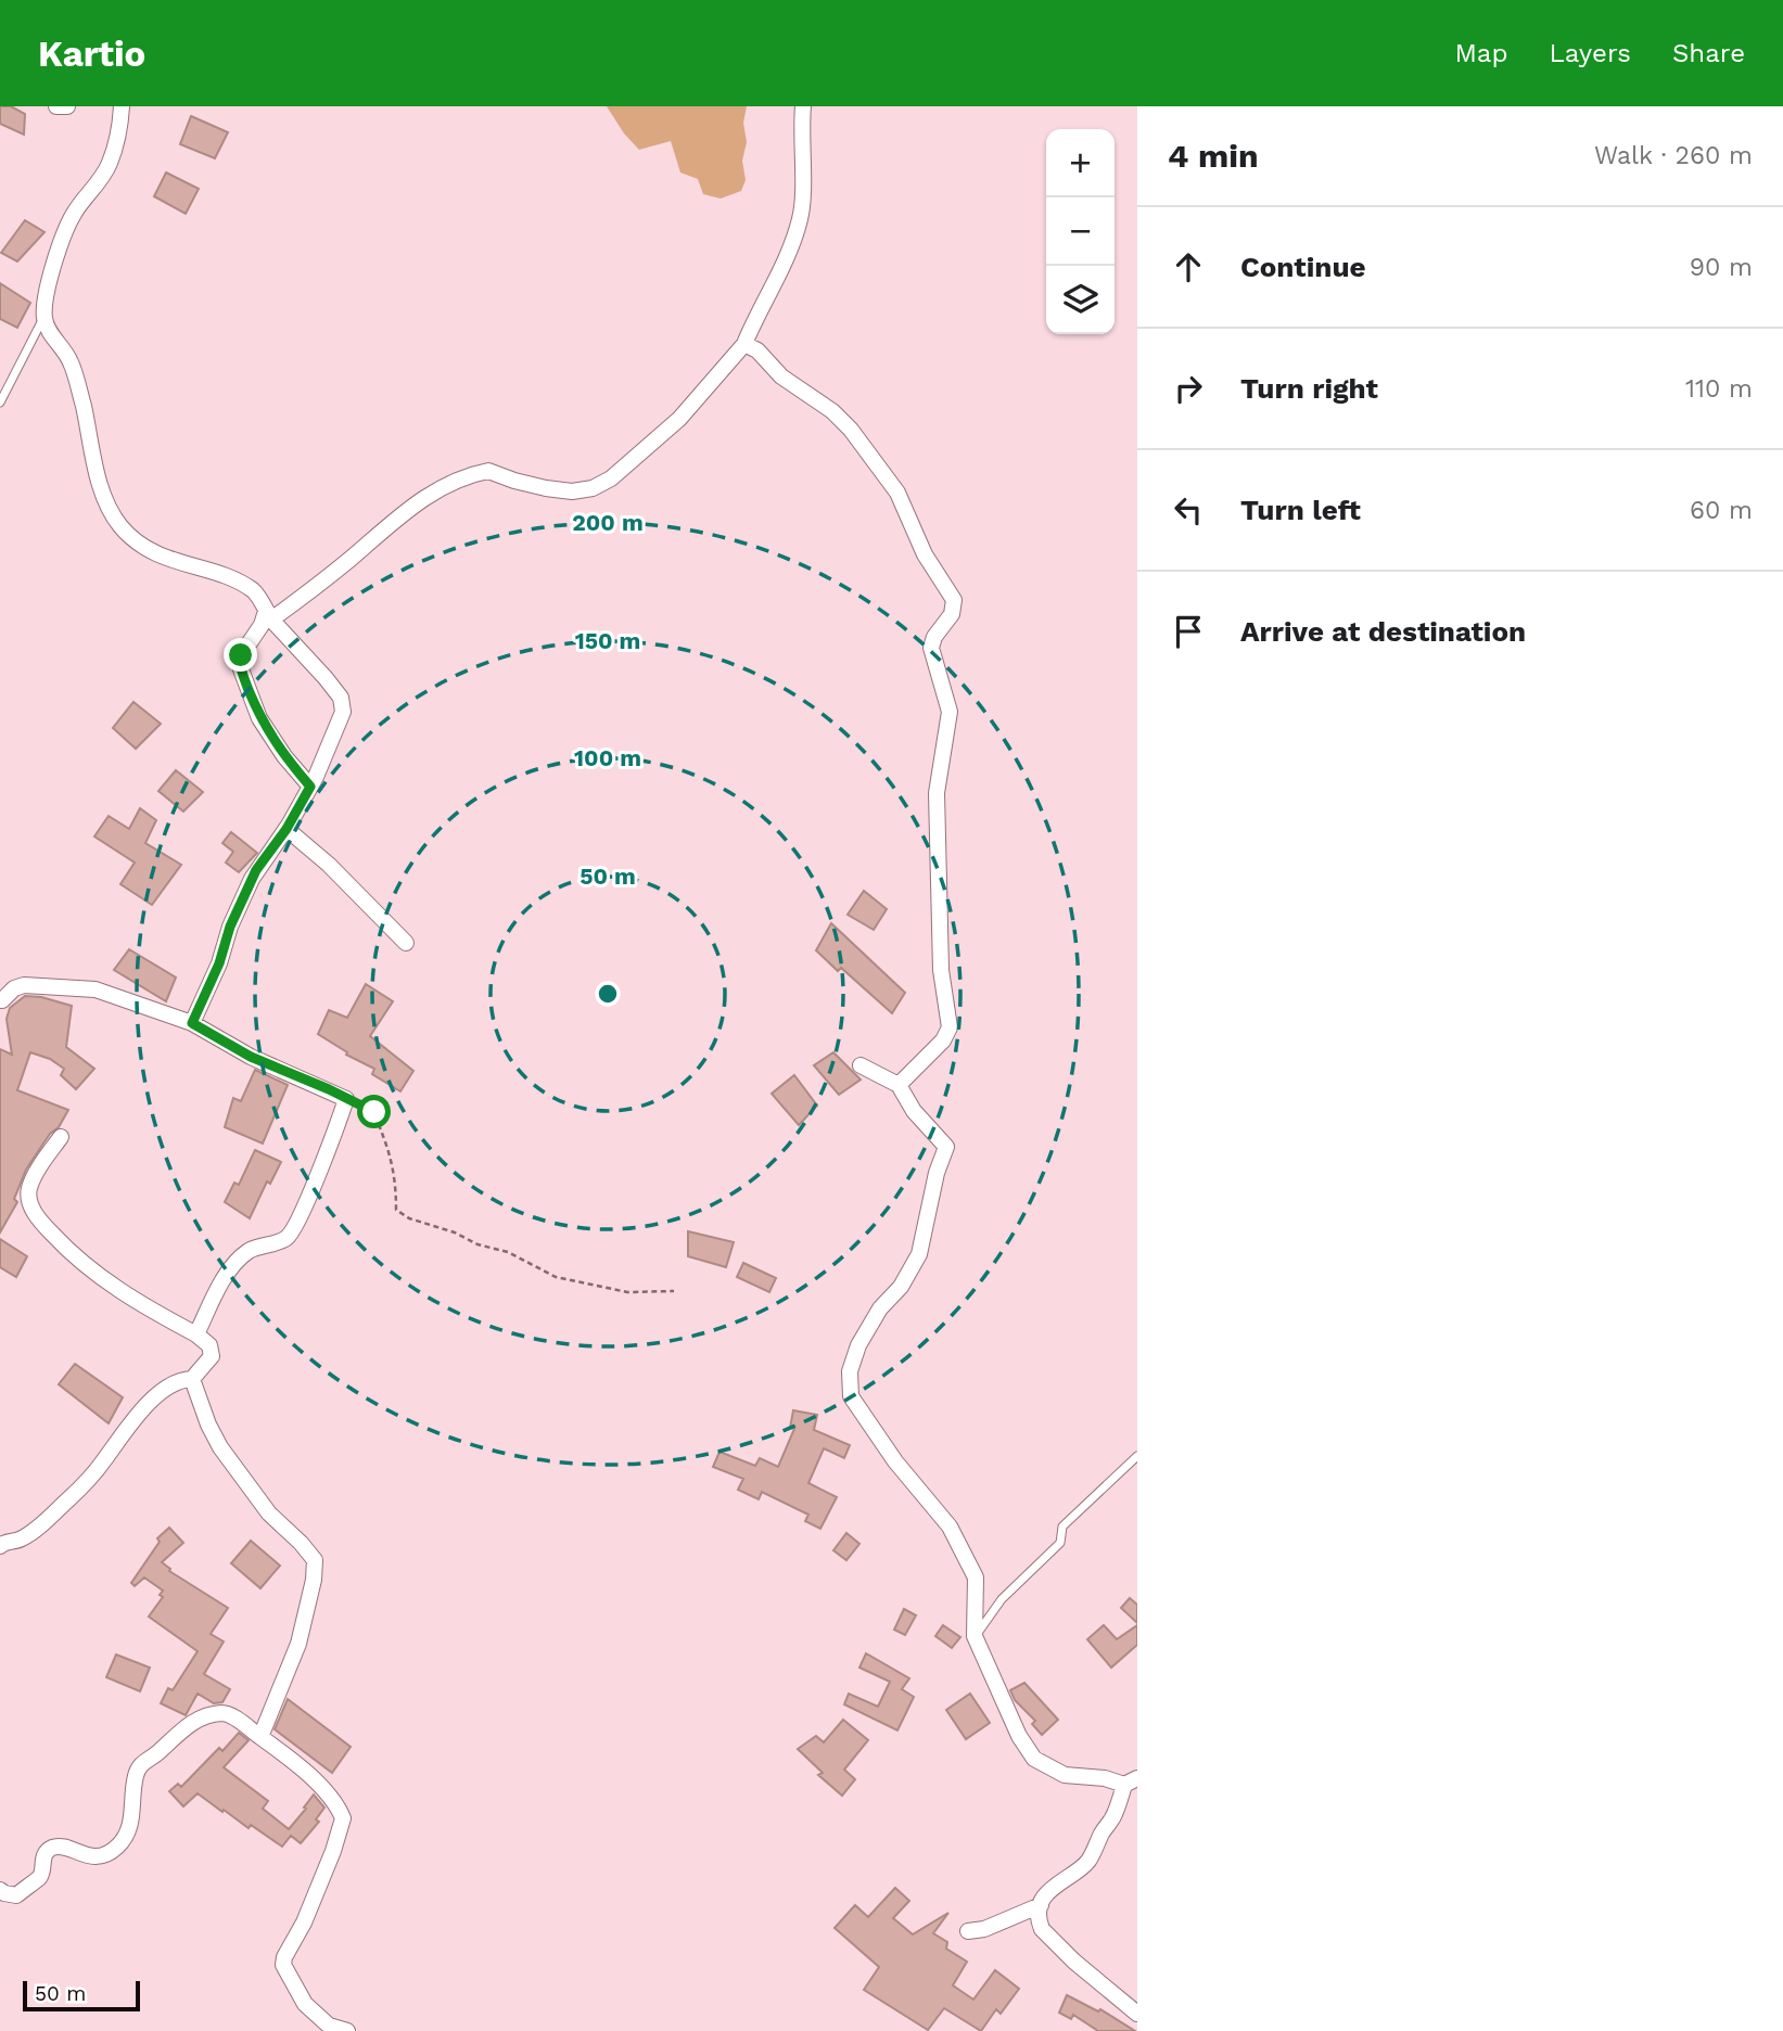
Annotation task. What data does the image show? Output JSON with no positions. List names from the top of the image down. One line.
{"scale_bar":"50 m","page":{"header":"Kartio","nav":["Map","Layers","Share"],"heading":["4 min","Walk · 260 m"],"map_buttons":["+","−"],"list":[["Continue","90 m"],["Turn right","110 m"],["Turn left","60 m"],"Arrive at destination"],"scale":"50 m"},"rings":["200 m","150 m","100 m","50 m"]}
